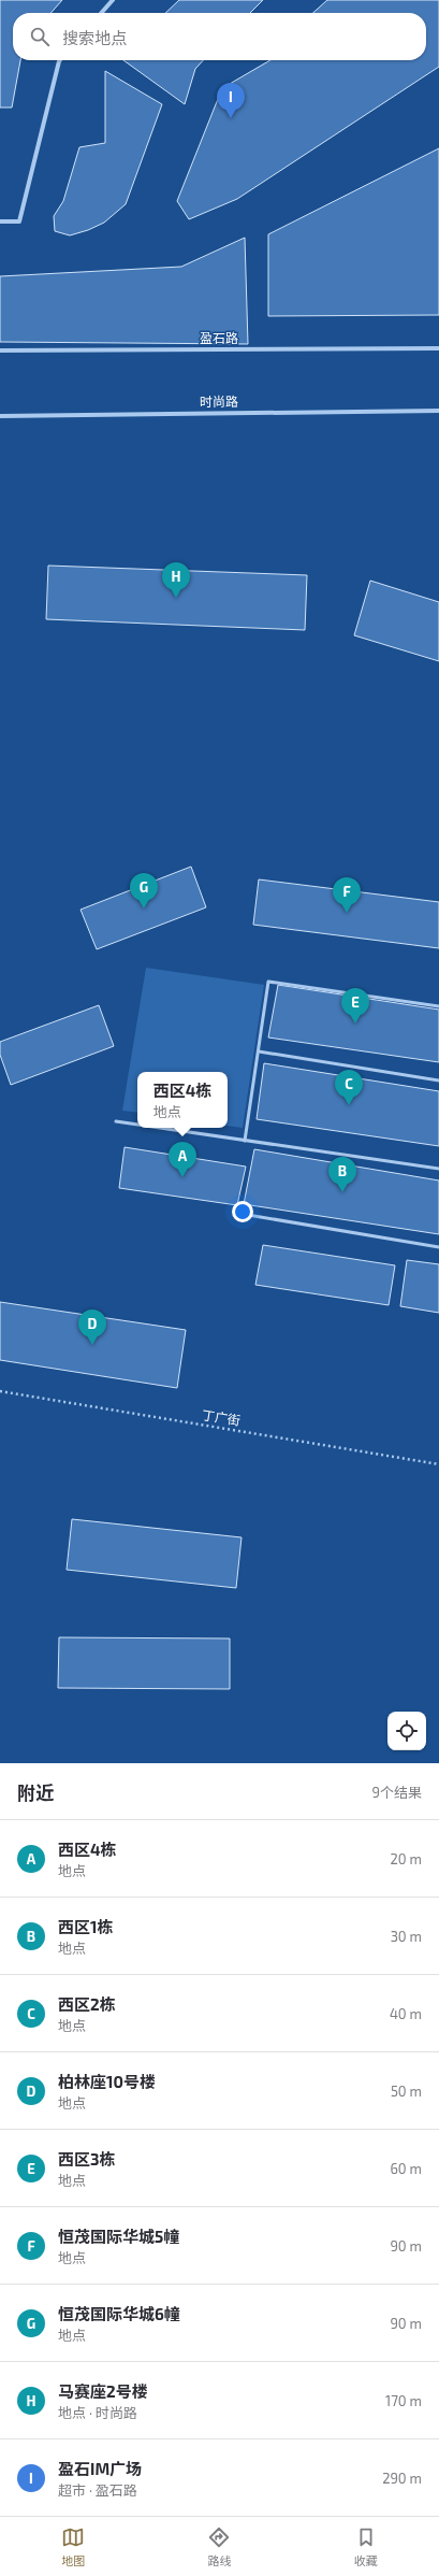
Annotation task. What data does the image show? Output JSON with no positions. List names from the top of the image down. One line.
{"streets":{"street":["盈石路","时尚路"],"path":["丁广街"]},"page":{"search":"搜索地点","pins":["I","H","G","F","E","C","A","B","D"],"popup":["西区4栋","地点"],"heading":["附近","9个结果"],"list":[{"mark":"A","name":"西区4栋","note":"地点","value":"20 m"},{"mark":"B","name":"西区1栋","note":"地点","value":"30 m"},{"mark":"C","name":"西区2栋","note":"地点","value":"40 m"},{"mark":"D","name":"柏林座10号楼","note":"地点","value":"50 m"},{"mark":"E","name":"西区3栋","note":"地点","value":"60 m"},{"mark":"F","name":"恒茂国际华城5幢","note":"地点","value":"90 m"},{"mark":"G","name":"恒茂国际华城6幢","note":"地点","value":"90 m"},{"mark":"H","name":"马赛座2号楼","note":"地点 · 时尚路","value":"170 m"},{"mark":"I","name":"盈石IM广场","note":"超市 · 盈石路","value":"290 m"}],"nav":["地图","路线","收藏"]}}
